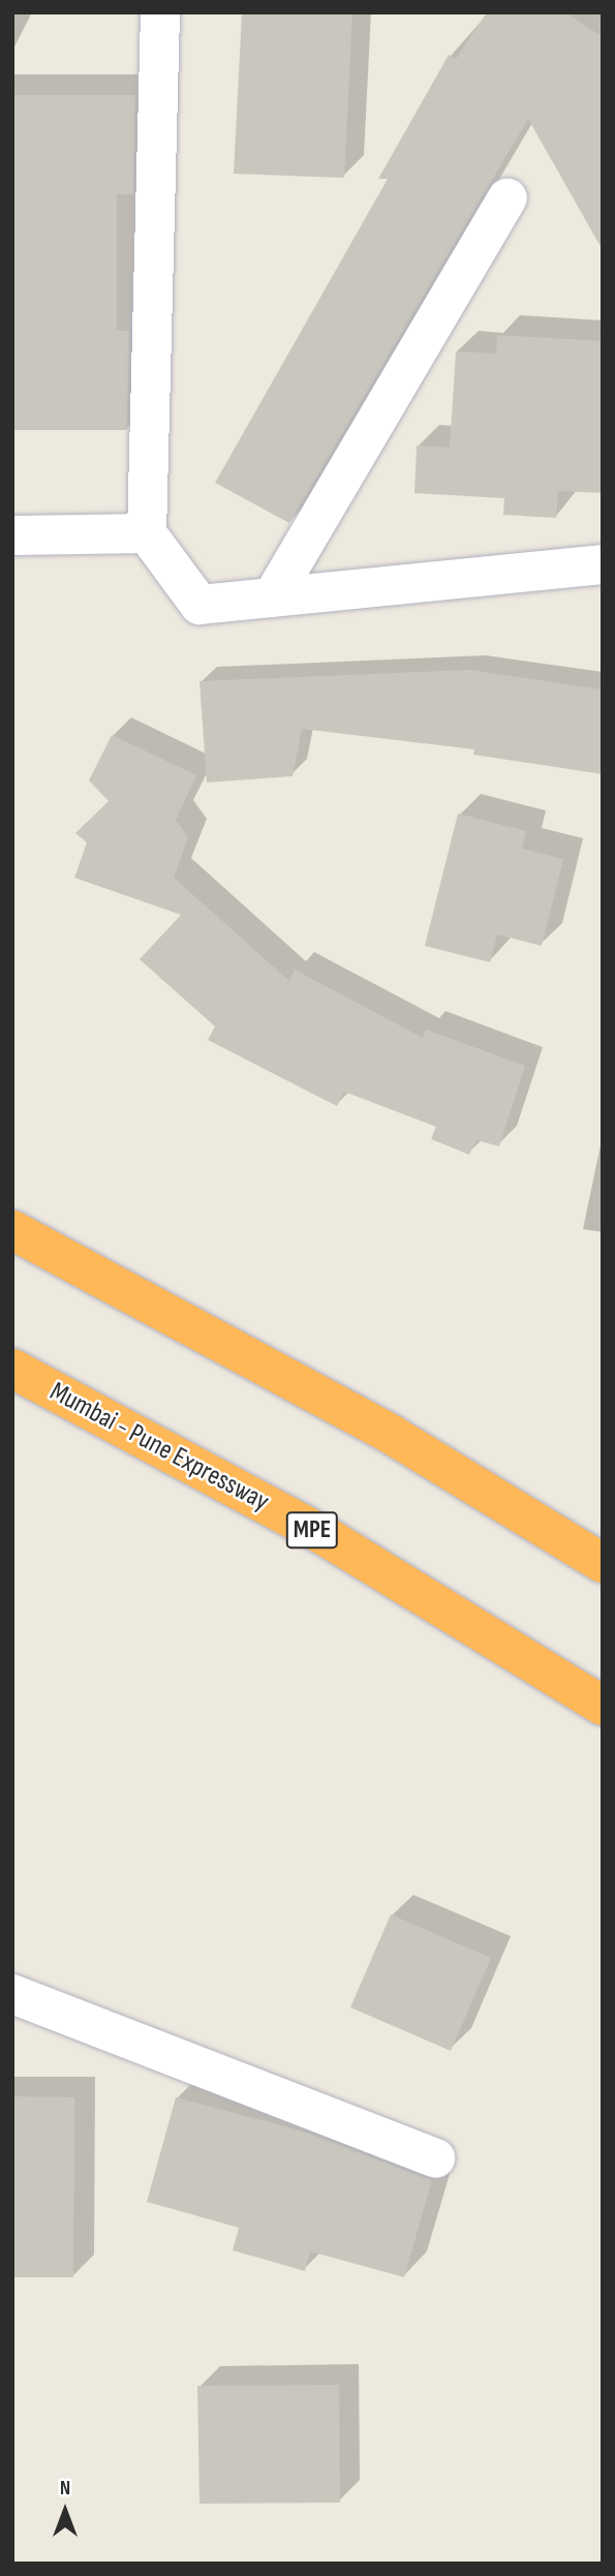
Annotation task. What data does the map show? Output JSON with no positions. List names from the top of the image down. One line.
{"streets":{"highway":["Mumbai - Pune Expressway","MPE"]},"north":"top"}
